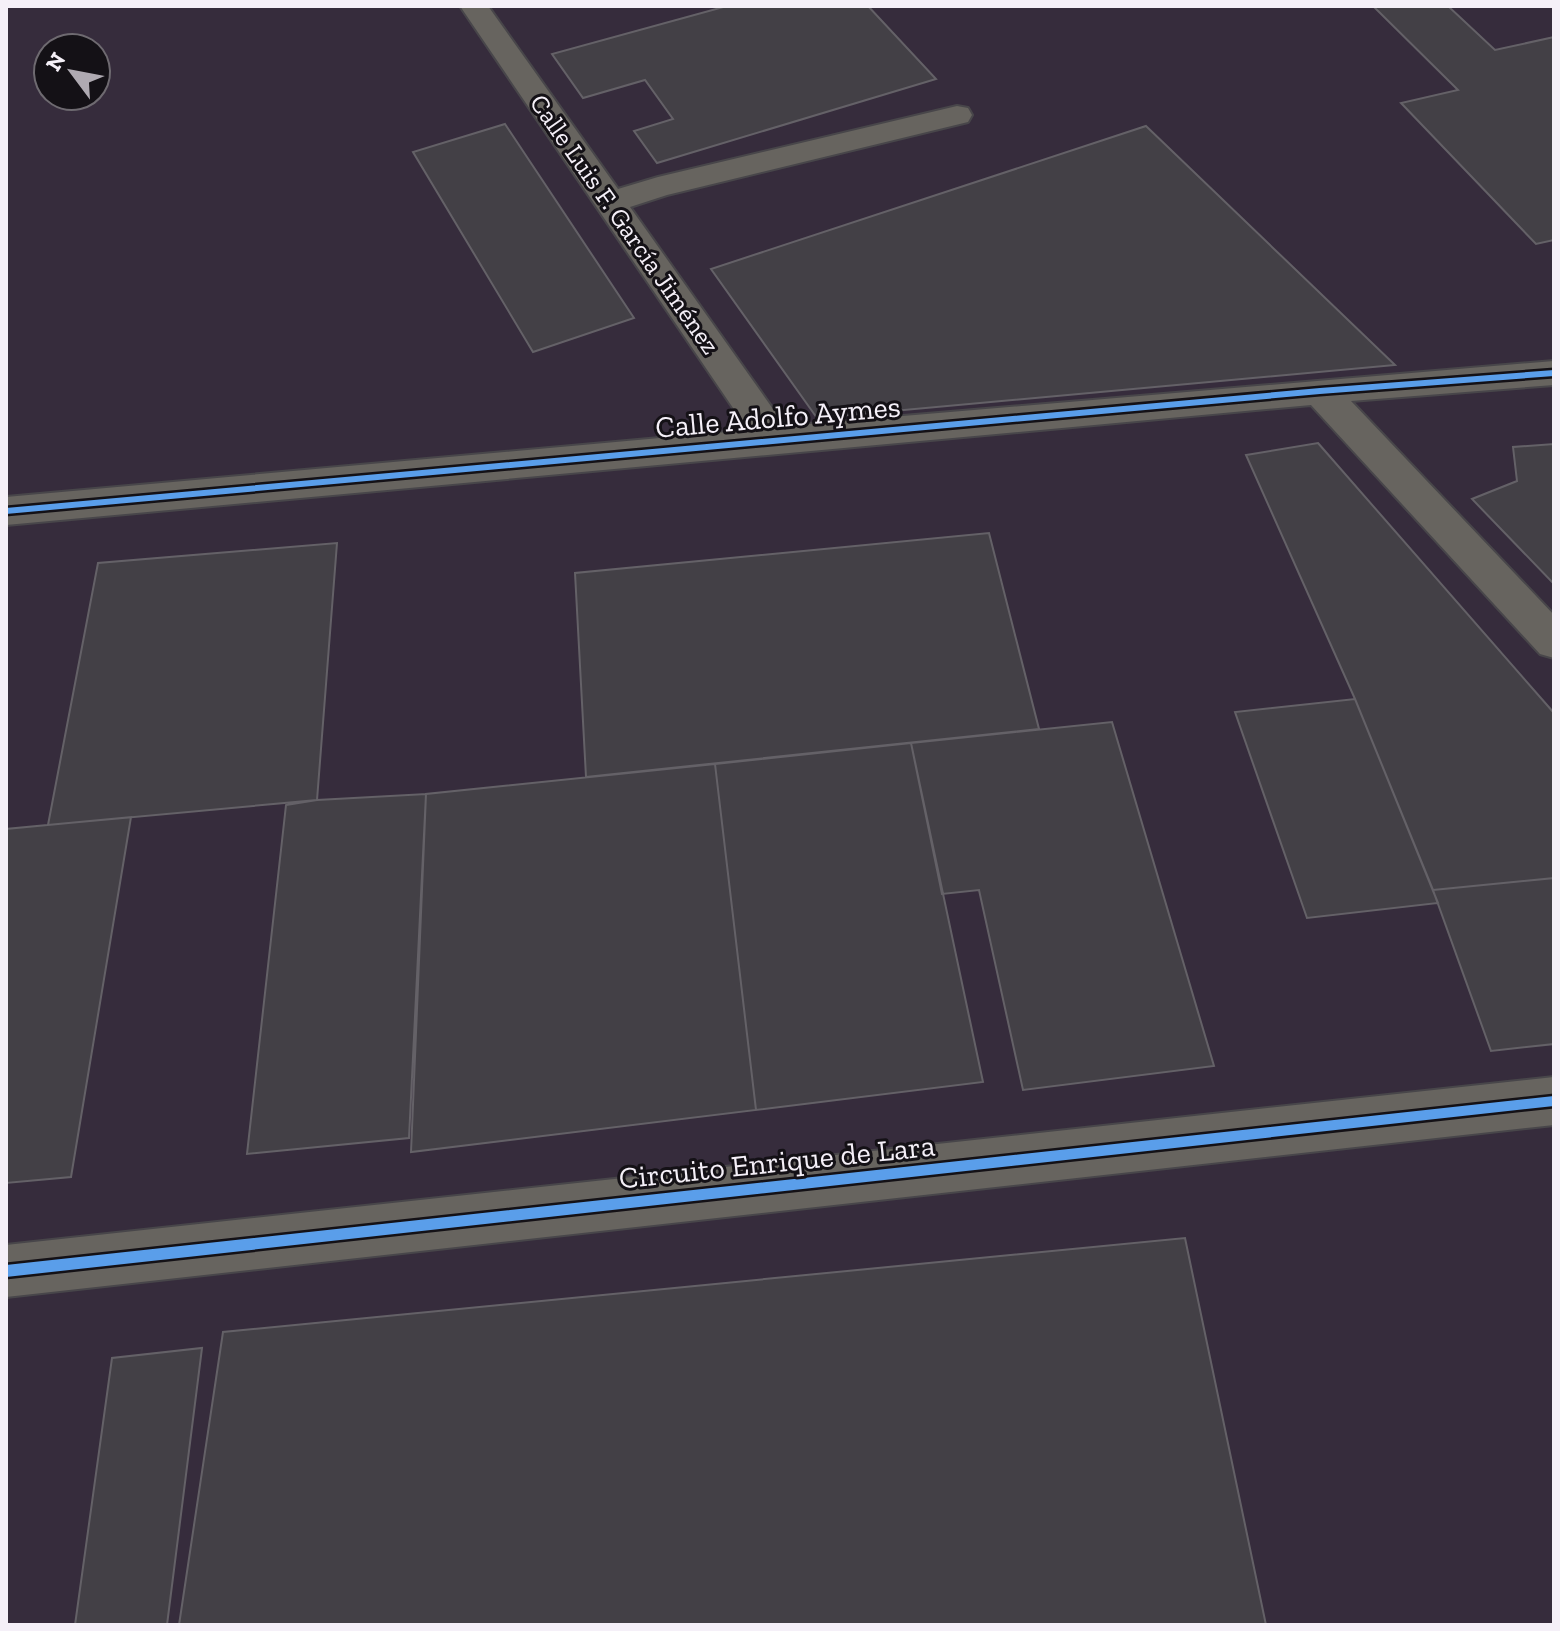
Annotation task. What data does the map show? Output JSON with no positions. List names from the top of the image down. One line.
{"streets":{"street":["Calle Luis F. García Jiménez","Calle Adolfo Aymes","Circuito Enrique de Lara"]},"crossings":[["Calle Luis F. García Jiménez","Calle Adolfo Aymes"]],"north":"top left"}
